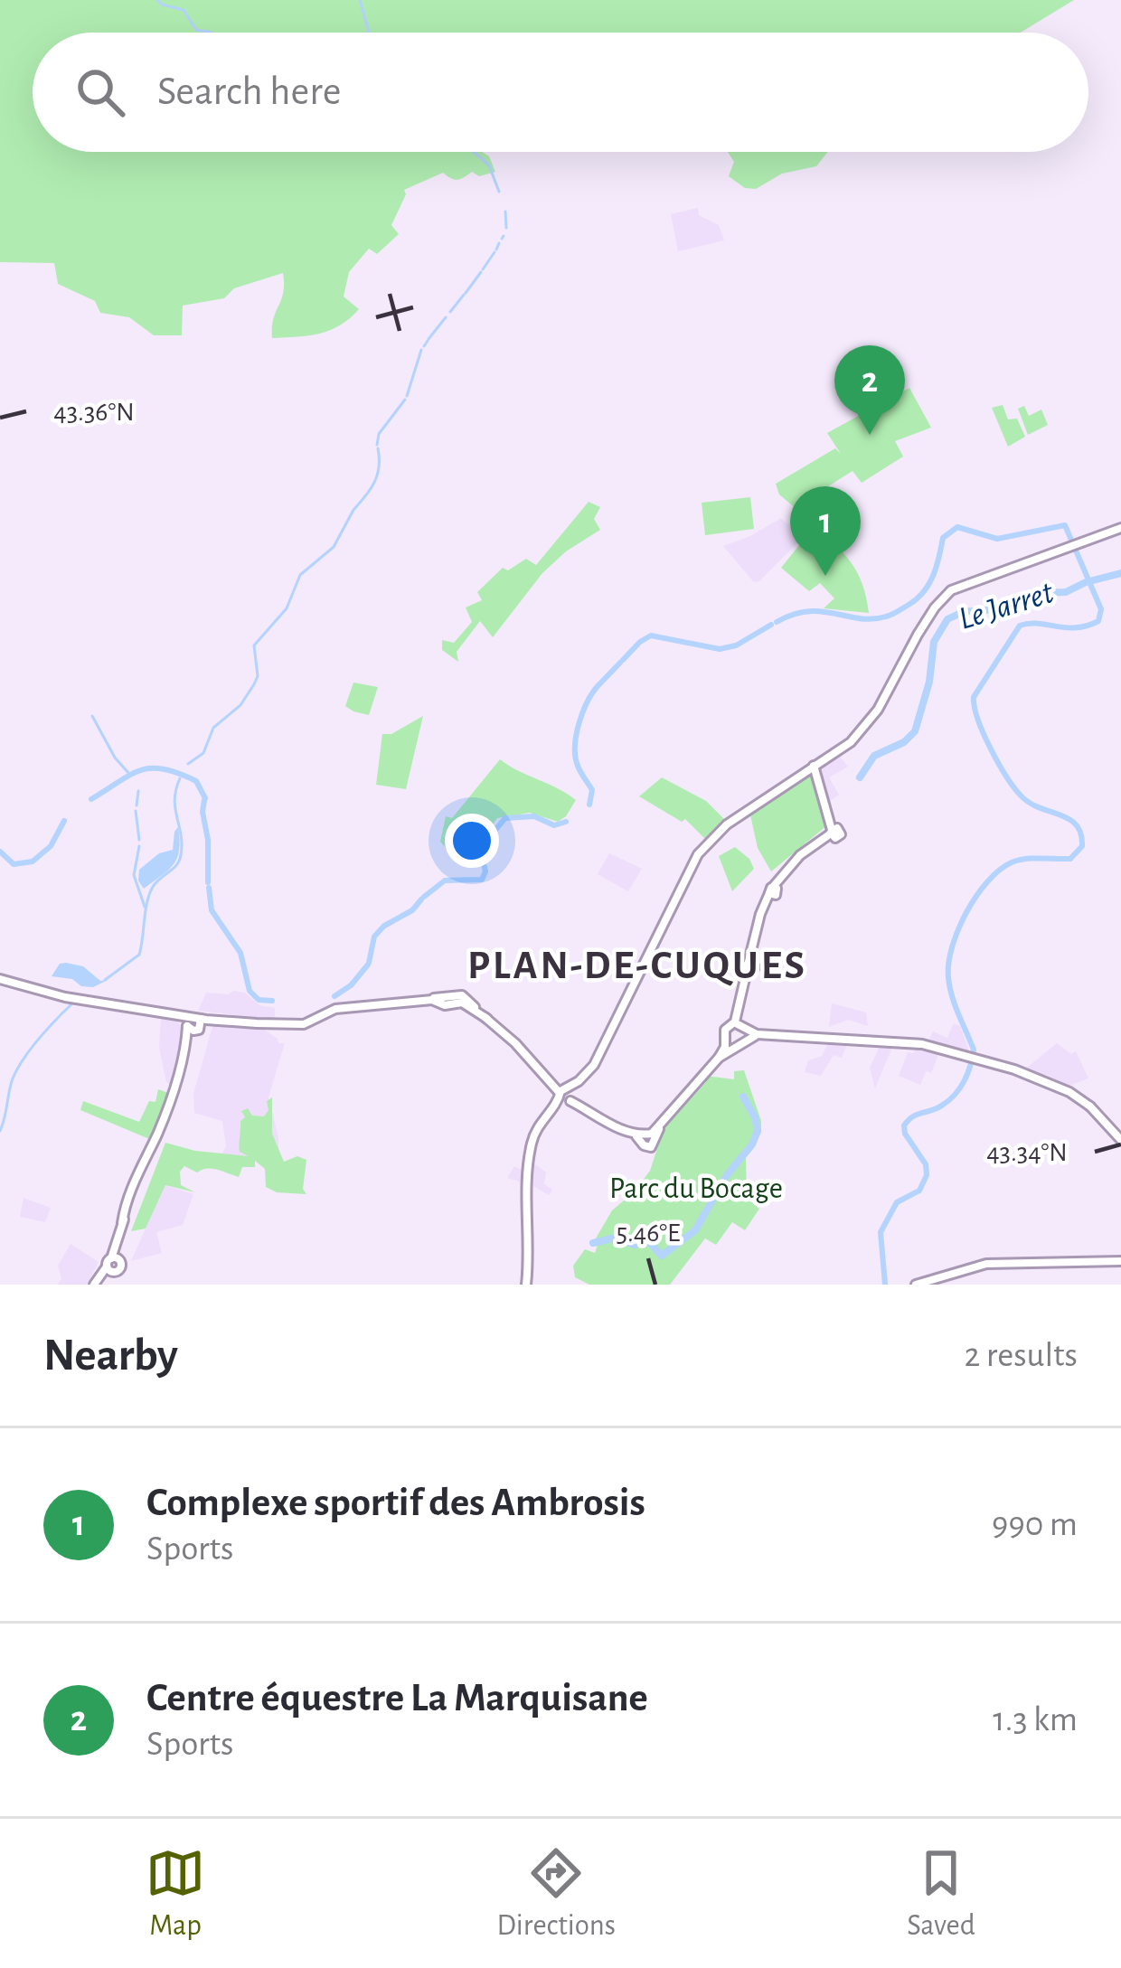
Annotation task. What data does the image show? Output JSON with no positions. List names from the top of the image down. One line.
{"districts":["PLAN-DE-CUQUES"],"water":["Le Jarret"],"parks":["Parc du Bocage"],"page":{"search":"Search here","pins":["2","1"],"heading":["Nearby","2 results"],"list":[{"mark":"1","name":"Complexe sportif des Ambrosis","note":"Sports","value":"990 m"},{"mark":"2","name":"Centre équestre La Marquisane","note":"Sports","value":"1.3 km"}],"nav":["Map","Directions","Saved"]},"coordinates":["43.36°N","43.34°N","5.46°E"]}
